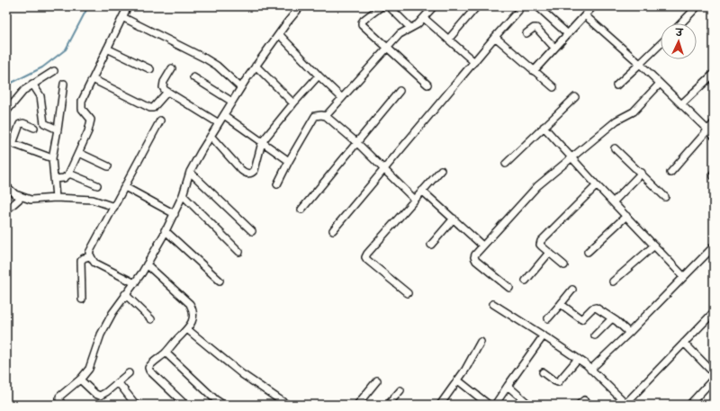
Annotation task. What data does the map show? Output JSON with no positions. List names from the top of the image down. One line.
{"north":"top"}
